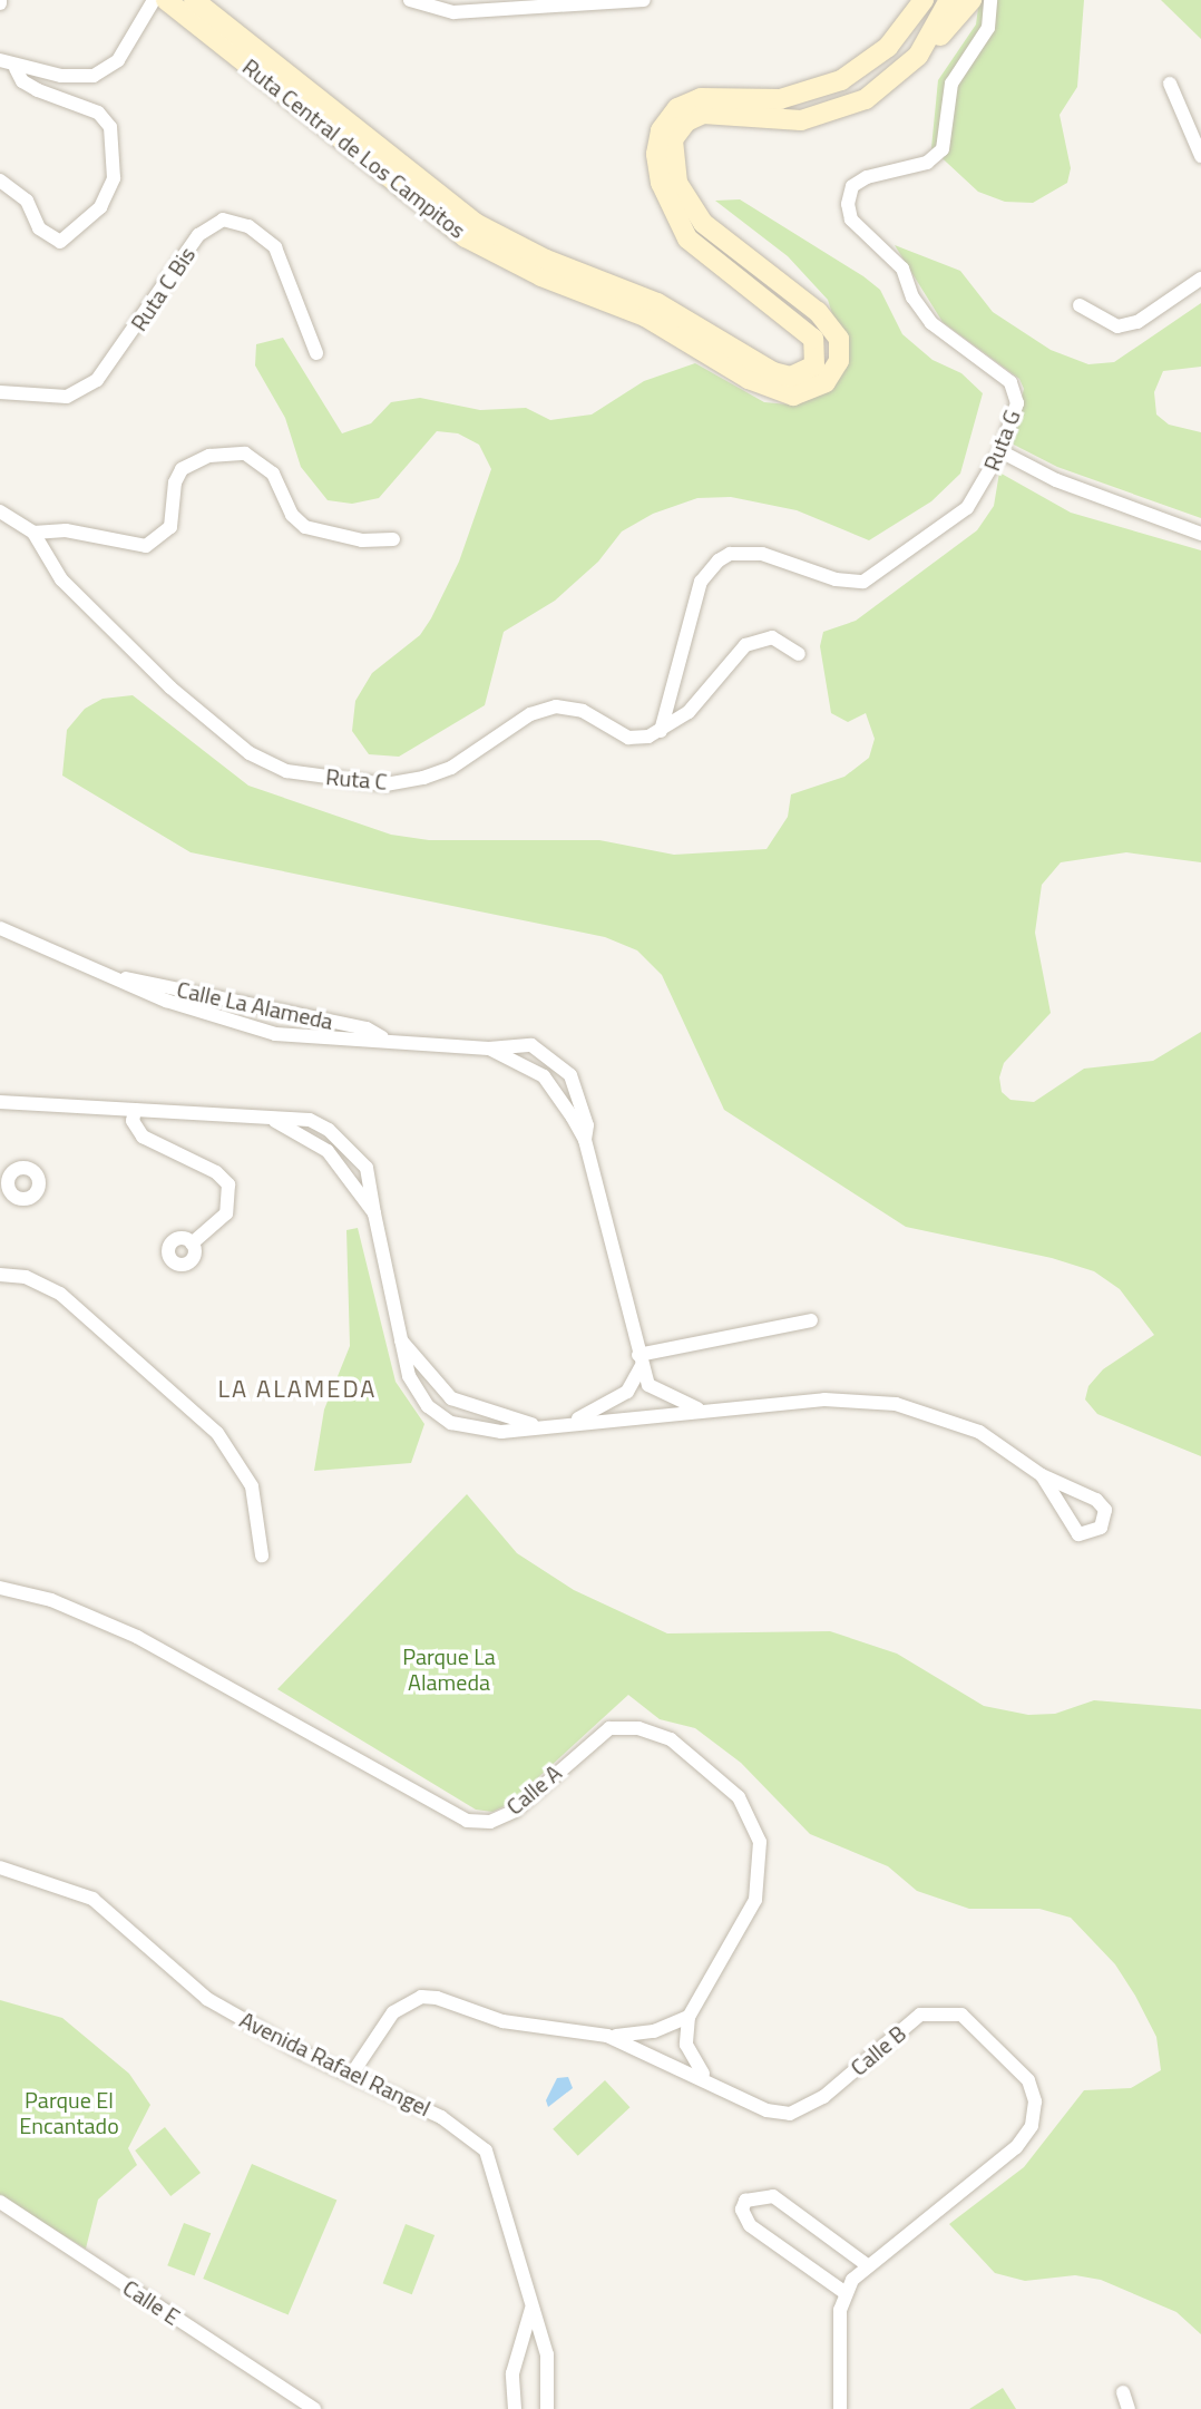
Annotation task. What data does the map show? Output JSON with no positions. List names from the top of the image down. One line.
{"streets":{"main road":["Ruta Central de Los Campitos"],"street":["Ruta C Bis","Ruta G","Ruta C","Calle La Alameda","Calle A","Calle B","Avenida Rafael Rangel","Calle E"]},"crossings":[["Ruta G","Ruta C"],["Calle B","Avenida Rafael Rangel"]],"districts":["LA ALAMEDA"],"parks":["Parque La Alameda","Parque El Encantado"]}
